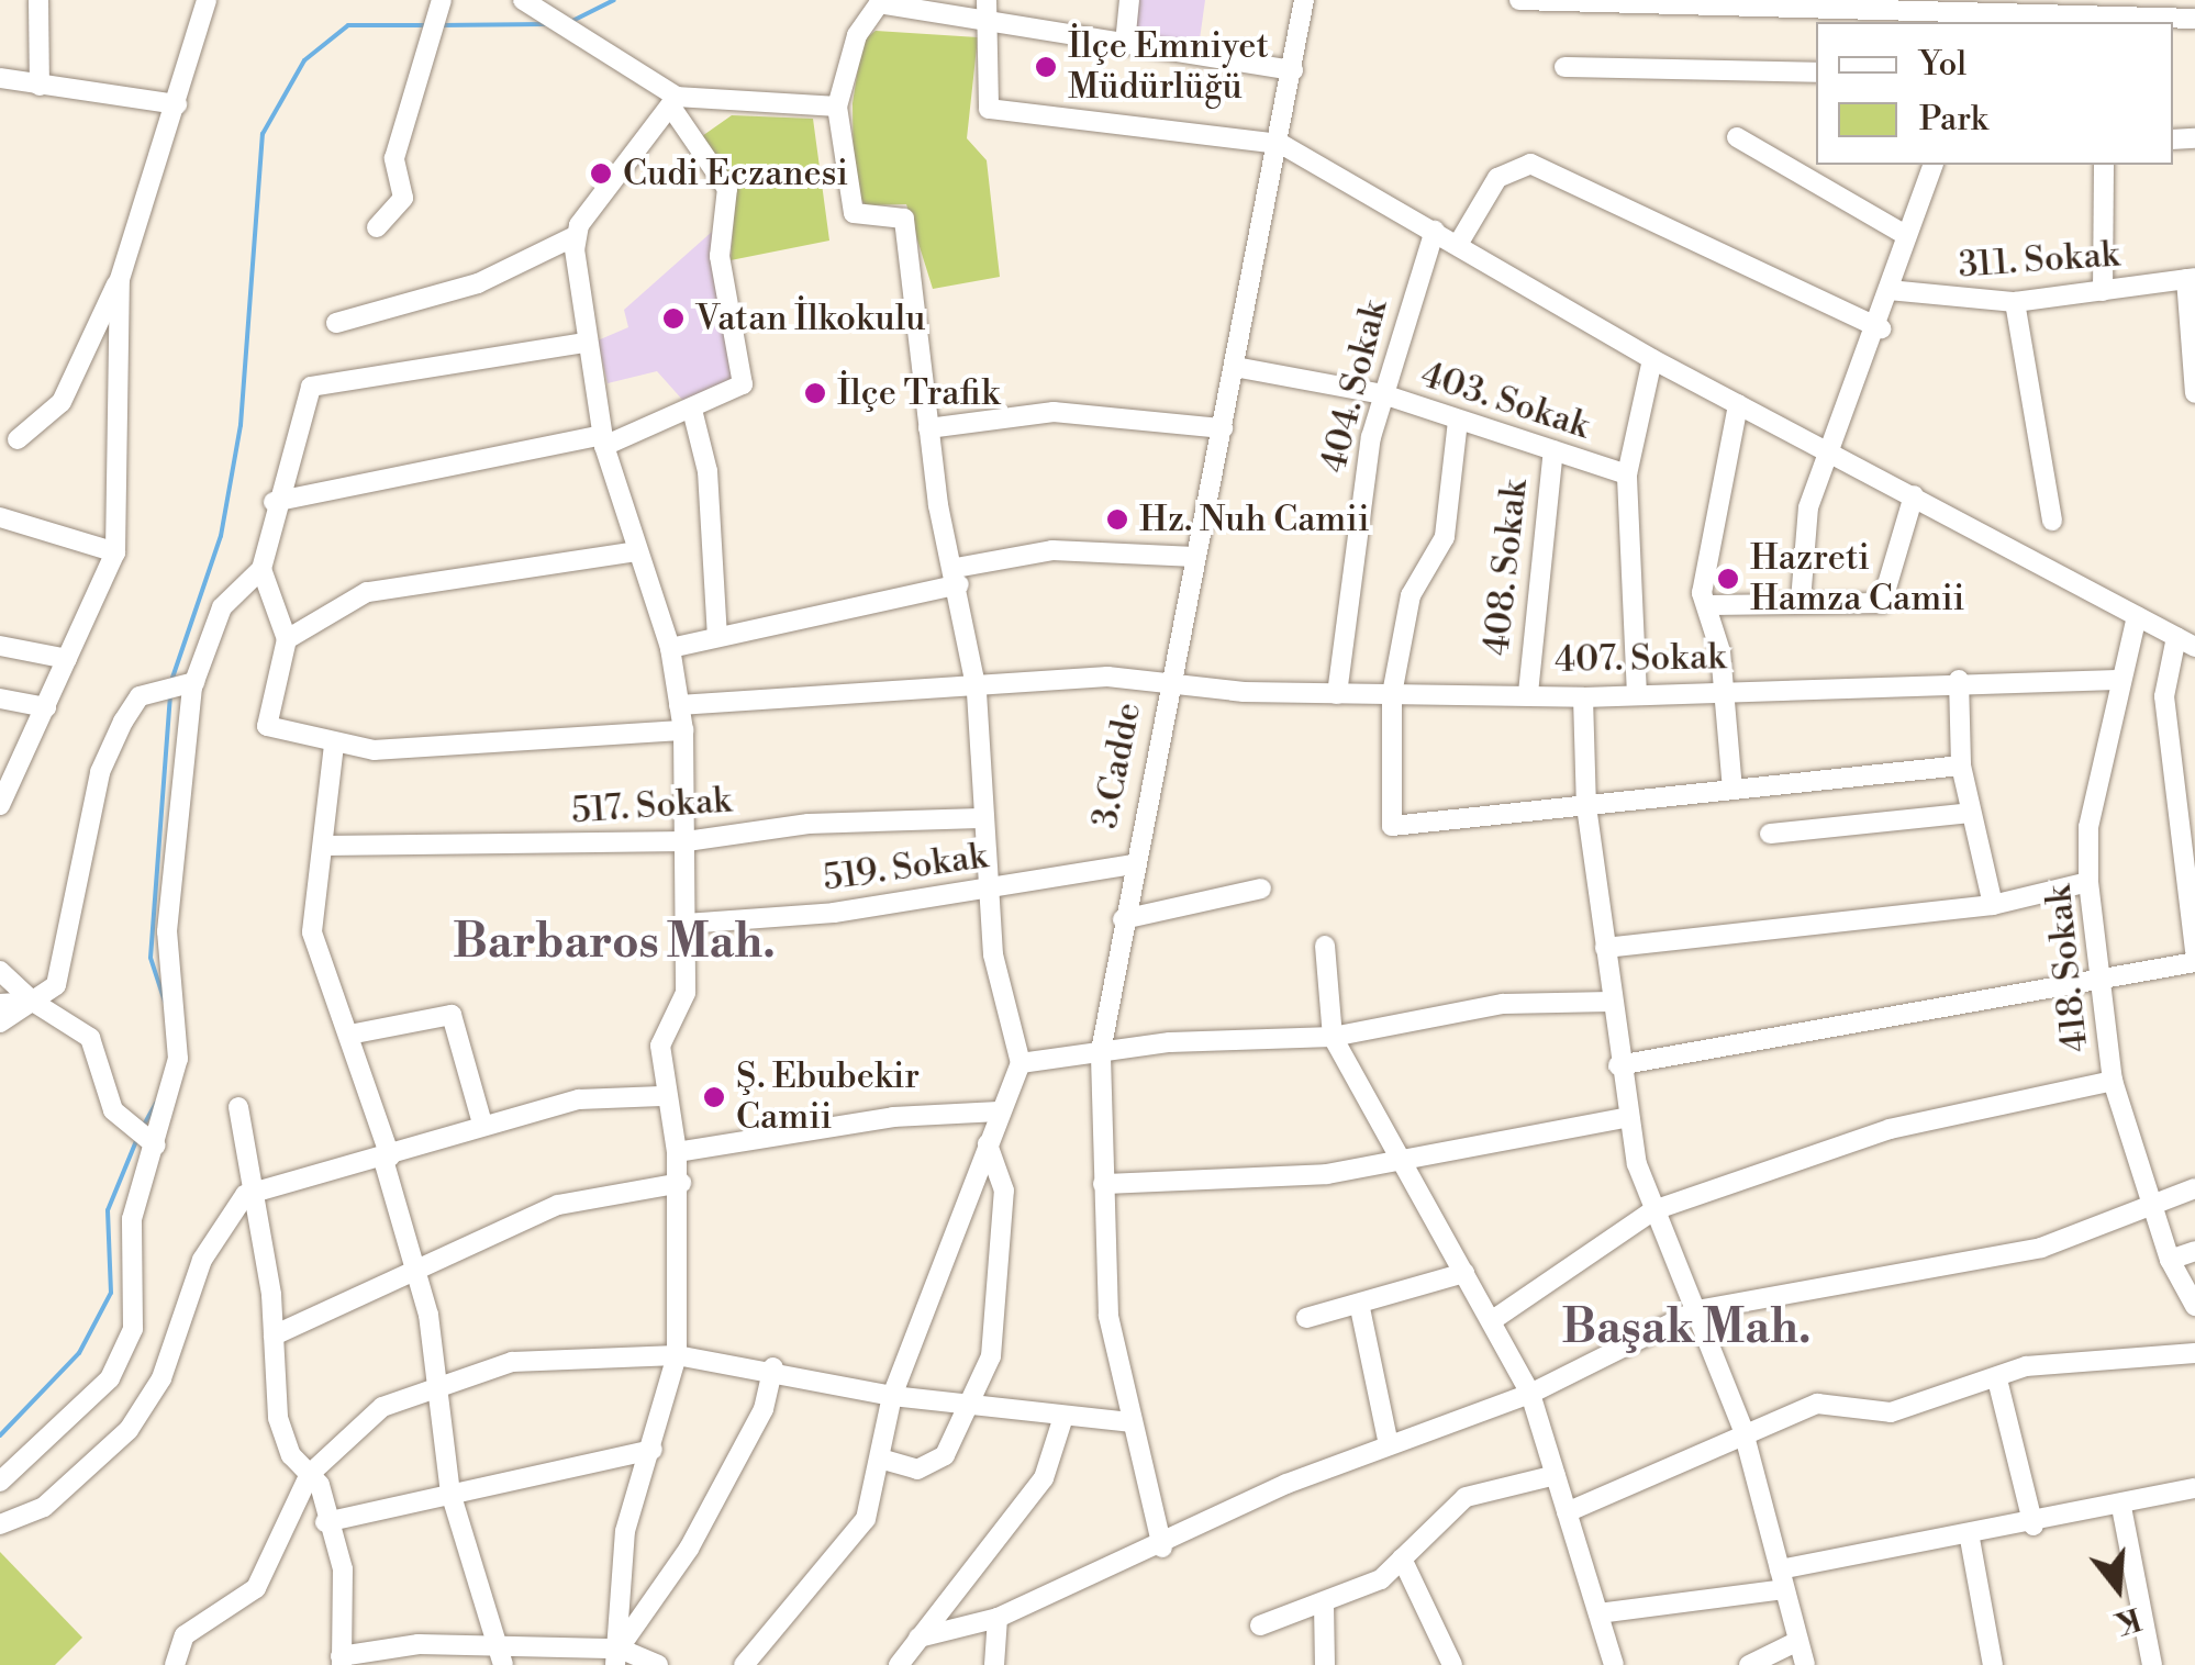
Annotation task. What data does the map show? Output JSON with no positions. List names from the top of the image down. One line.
{"streets":{"street":["311. Sokak","404. Sokak","403. Sokak","408. Sokak","407. Sokak","3.Cadde","517. Sokak","519. Sokak","418. Sokak"]},"crossings":[["404. Sokak","403. Sokak"],["404. Sokak","407. Sokak"],["403. Sokak","408. Sokak"],["403. Sokak","3.Cadde"],["408. Sokak","407. Sokak"],["407. Sokak","3.Cadde"],["407. Sokak","418. Sokak"],["3.Cadde","519. Sokak"]],"districts":["Barbaros Mah.","Başak Mah."],"places":["İlçe Emniyet Müdürlüğü","Cudi Eczanesi","Vatan İlkokulu","İlçe Trafik","Hz. Nuh Camii","Hazreti Hamza Camii","Ş. Ebubekir Camii"],"legend":["Yol","Park"],"north":"bottom"}
